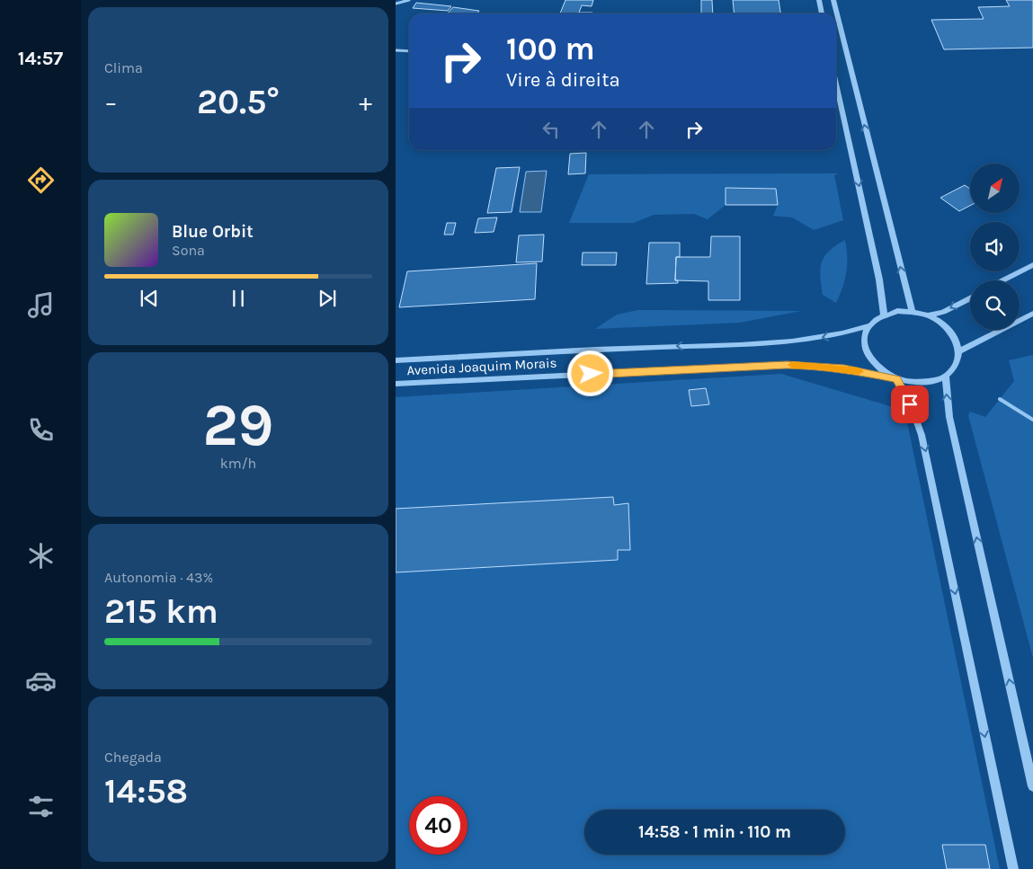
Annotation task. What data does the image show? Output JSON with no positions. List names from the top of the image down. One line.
{"streets":{"street":["Avenida Joaquim Morais"]},"north":"top right","page":{"tabs":"14:57","tile":["Clima",["29","km/h"],["Autonomia · 43%","215 km"],["Chegada","14:58"]],"turn":["100 m","Vire à direita"],"heat":["−","20.5°","+"],"song":["Blue Orbit","Sona"],"limit":"40","trip":"14:58 · 1 min · 110 m"}}
